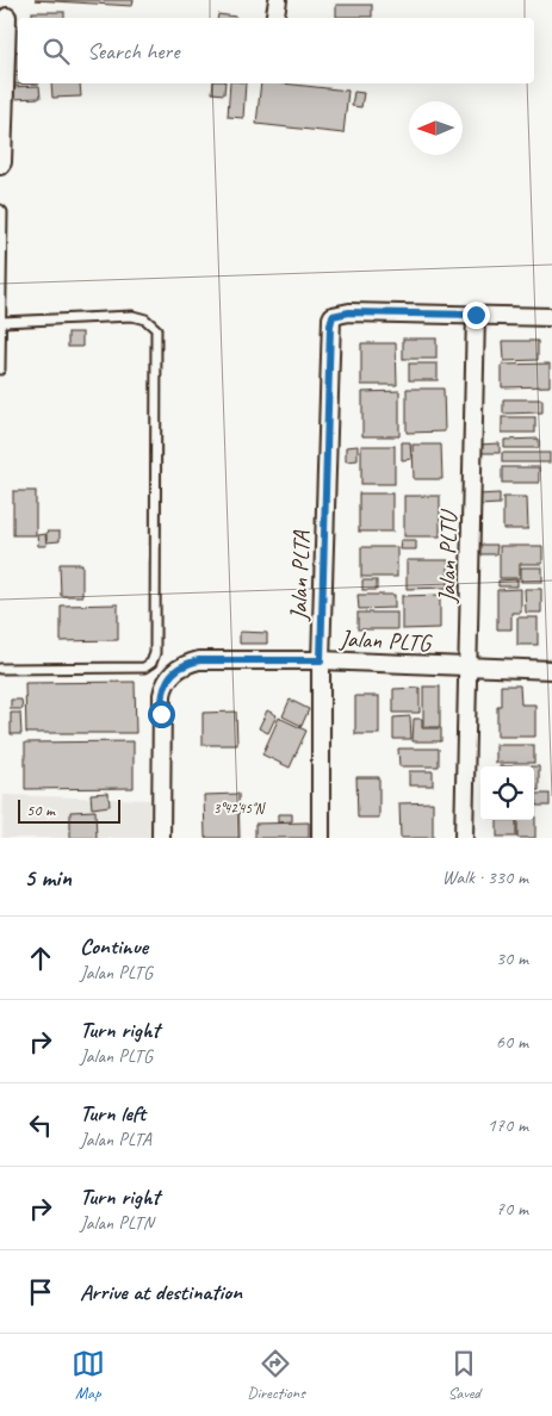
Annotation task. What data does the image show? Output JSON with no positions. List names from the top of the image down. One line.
{"streets":{"street":["Jalan PLTU","Jalan PLTA","Jalan PLTG"]},"crossings":[["Jalan PLTU","Jalan PLTA"],["Jalan PLTU","Jalan PLTG"],["Jalan PLTA","Jalan PLTG"]],"scale_bar":"50 m","north":"left","page":{"search":"Search here","scale":"50 m","heading":["5 min","Walk · 330 m"],"list":[["Continue","Jalan PLTG","30 m"],["Turn right","Jalan PLTG","60 m"],["Turn left","Jalan PLTA","170 m"],["Turn right","Jalan PLTN","70 m"],"Arrive at destination"],"nav":["Map","Directions","Saved"]},"coordinates":["3°42'45\"N"]}
